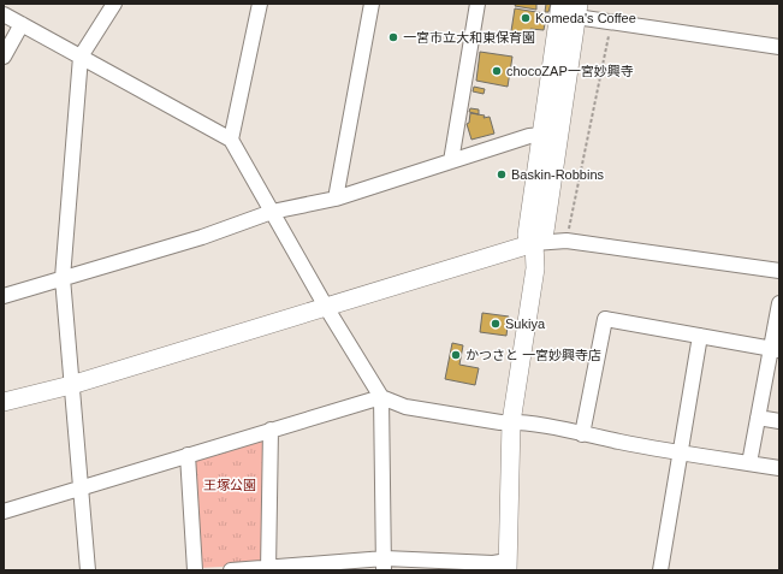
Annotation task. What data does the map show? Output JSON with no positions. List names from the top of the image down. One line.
{"parks":["王塚公園"],"places":["Komeda's Coffee","一宮市立大和東保育園","chocoZAP一宮妙興寺","Baskin-Robbins","Sukiya","かつさと 一宮妙興寺店"]}
